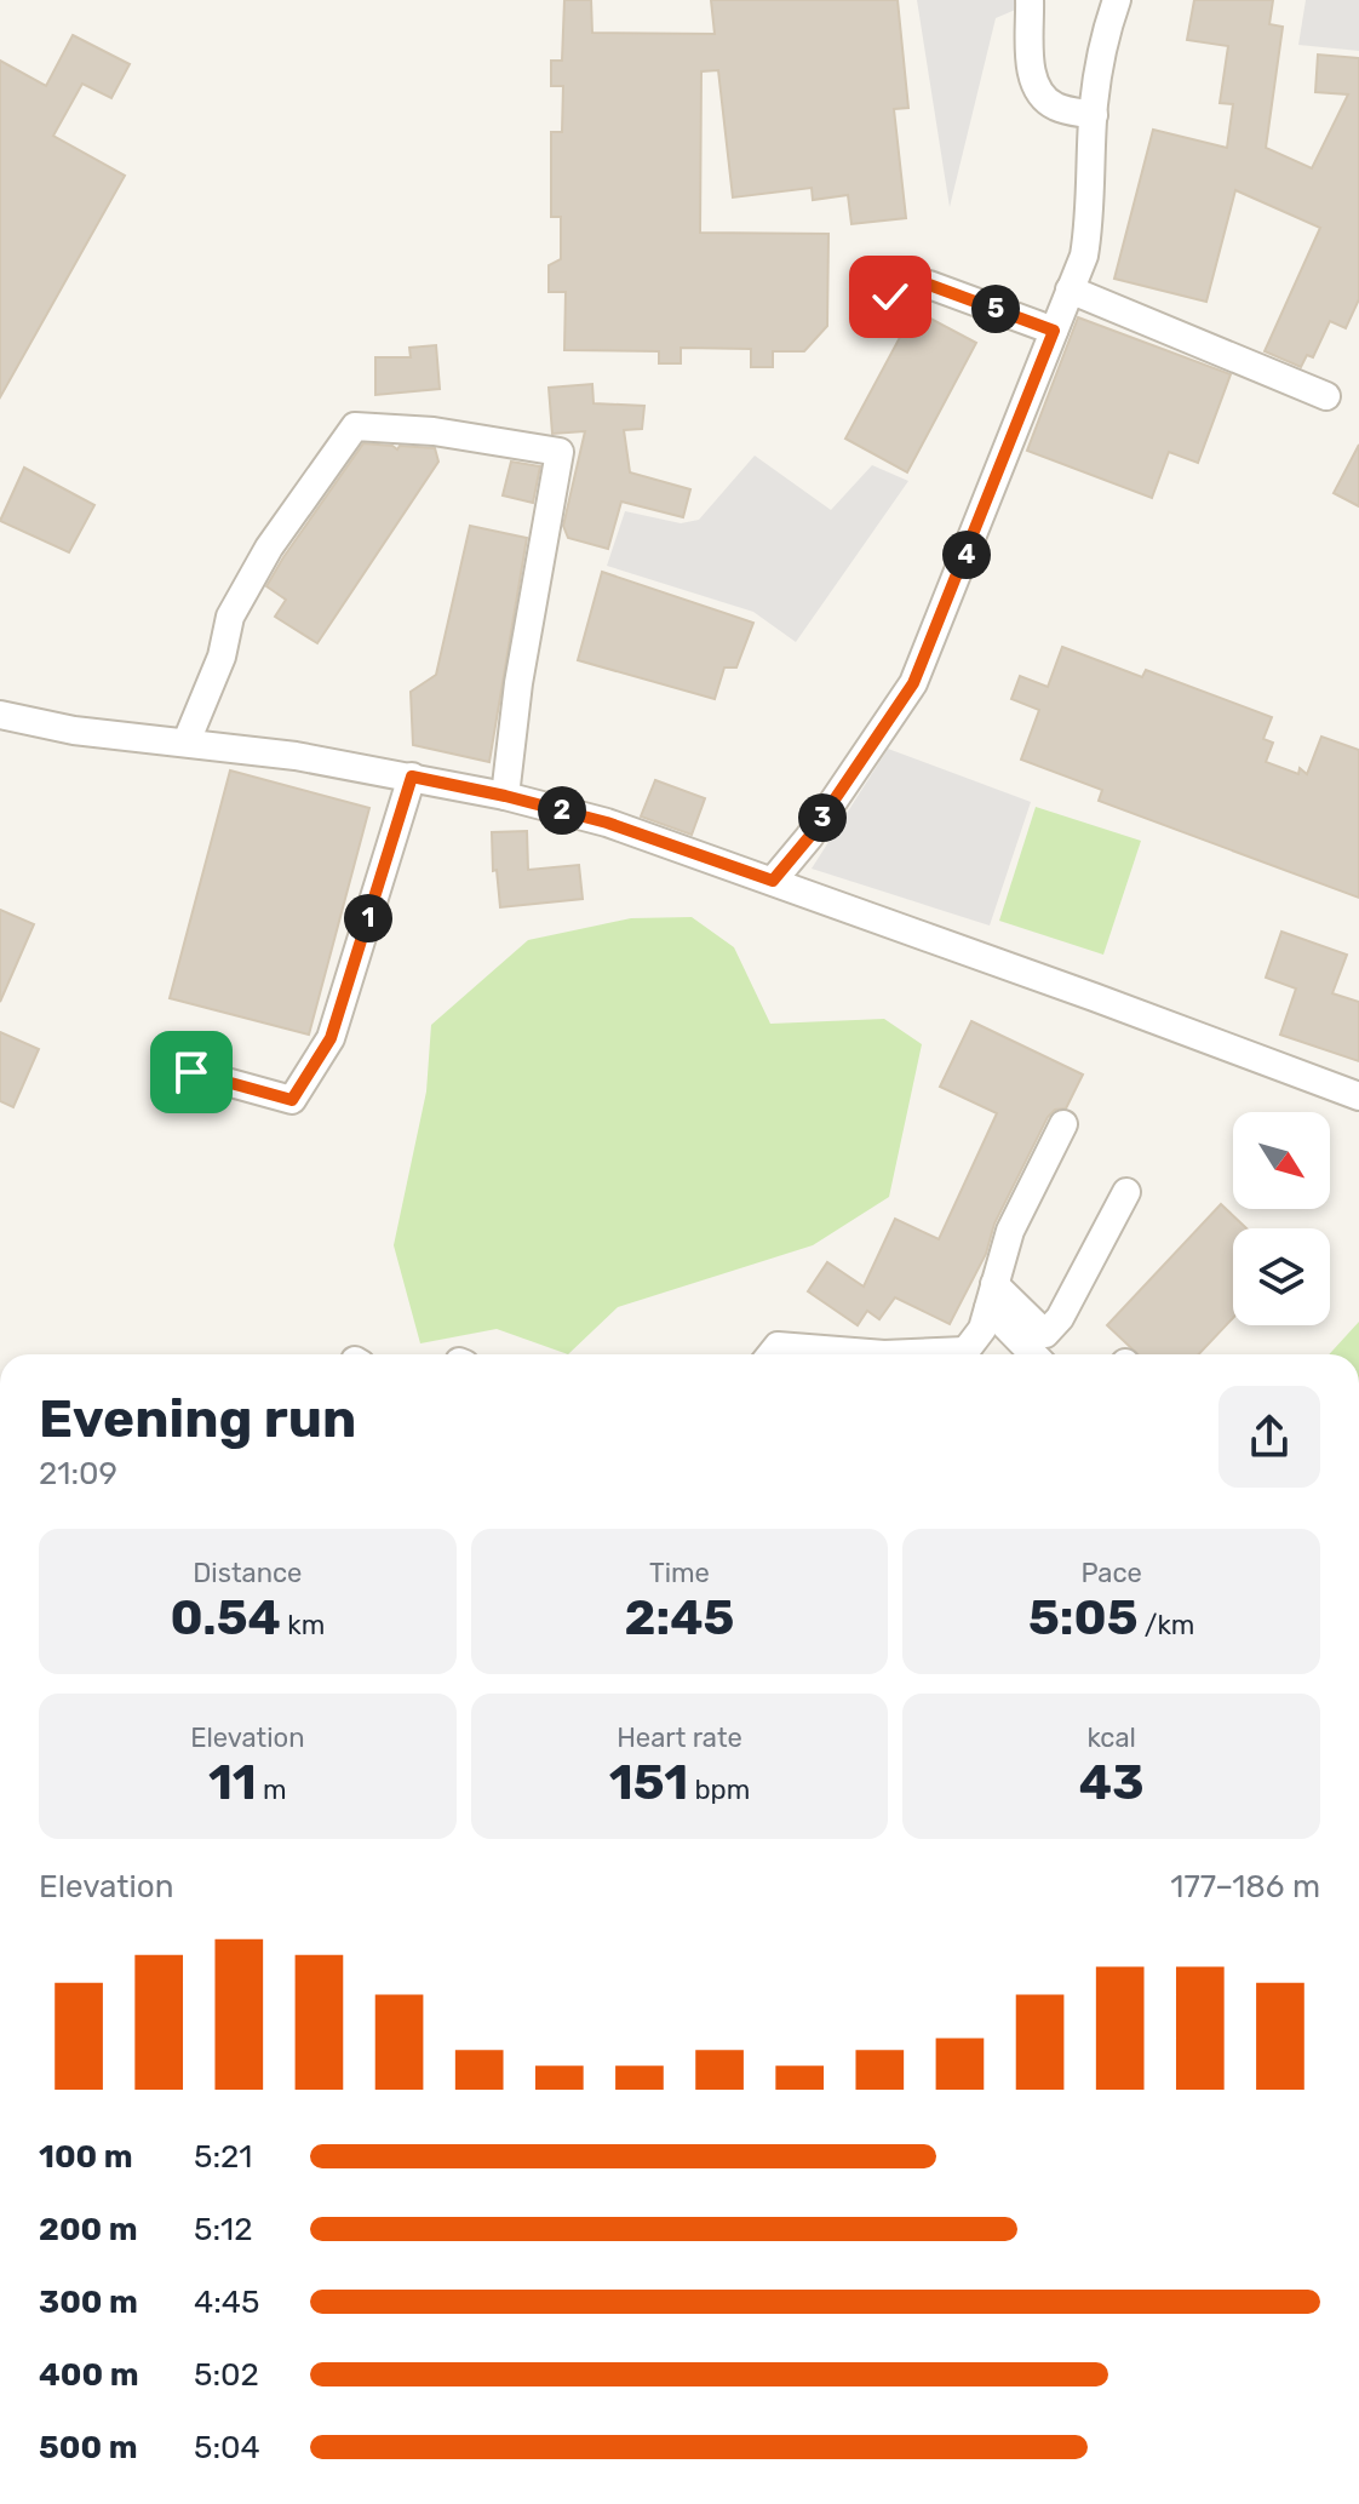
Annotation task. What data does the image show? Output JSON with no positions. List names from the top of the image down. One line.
{"north":"bottom right","page":{"pins":["5","4","2","3","1"],"heading":["Evening run","21:09"],"stats":[["Distance","0.54 km"],["Time","2:45"],["Pace","5:05 /km"],["Elevation","11 m"],["Heart rate","151 bpm"],["kcal","43"]],"chart":["Elevation","177–186 m"],"list":[{"name":"100 m","note":"5:21"},{"name":"200 m","note":"5:12"},{"name":"300 m","note":"4:45"},{"name":"400 m","note":"5:02"},{"name":"500 m","note":"5:04"}]}}
